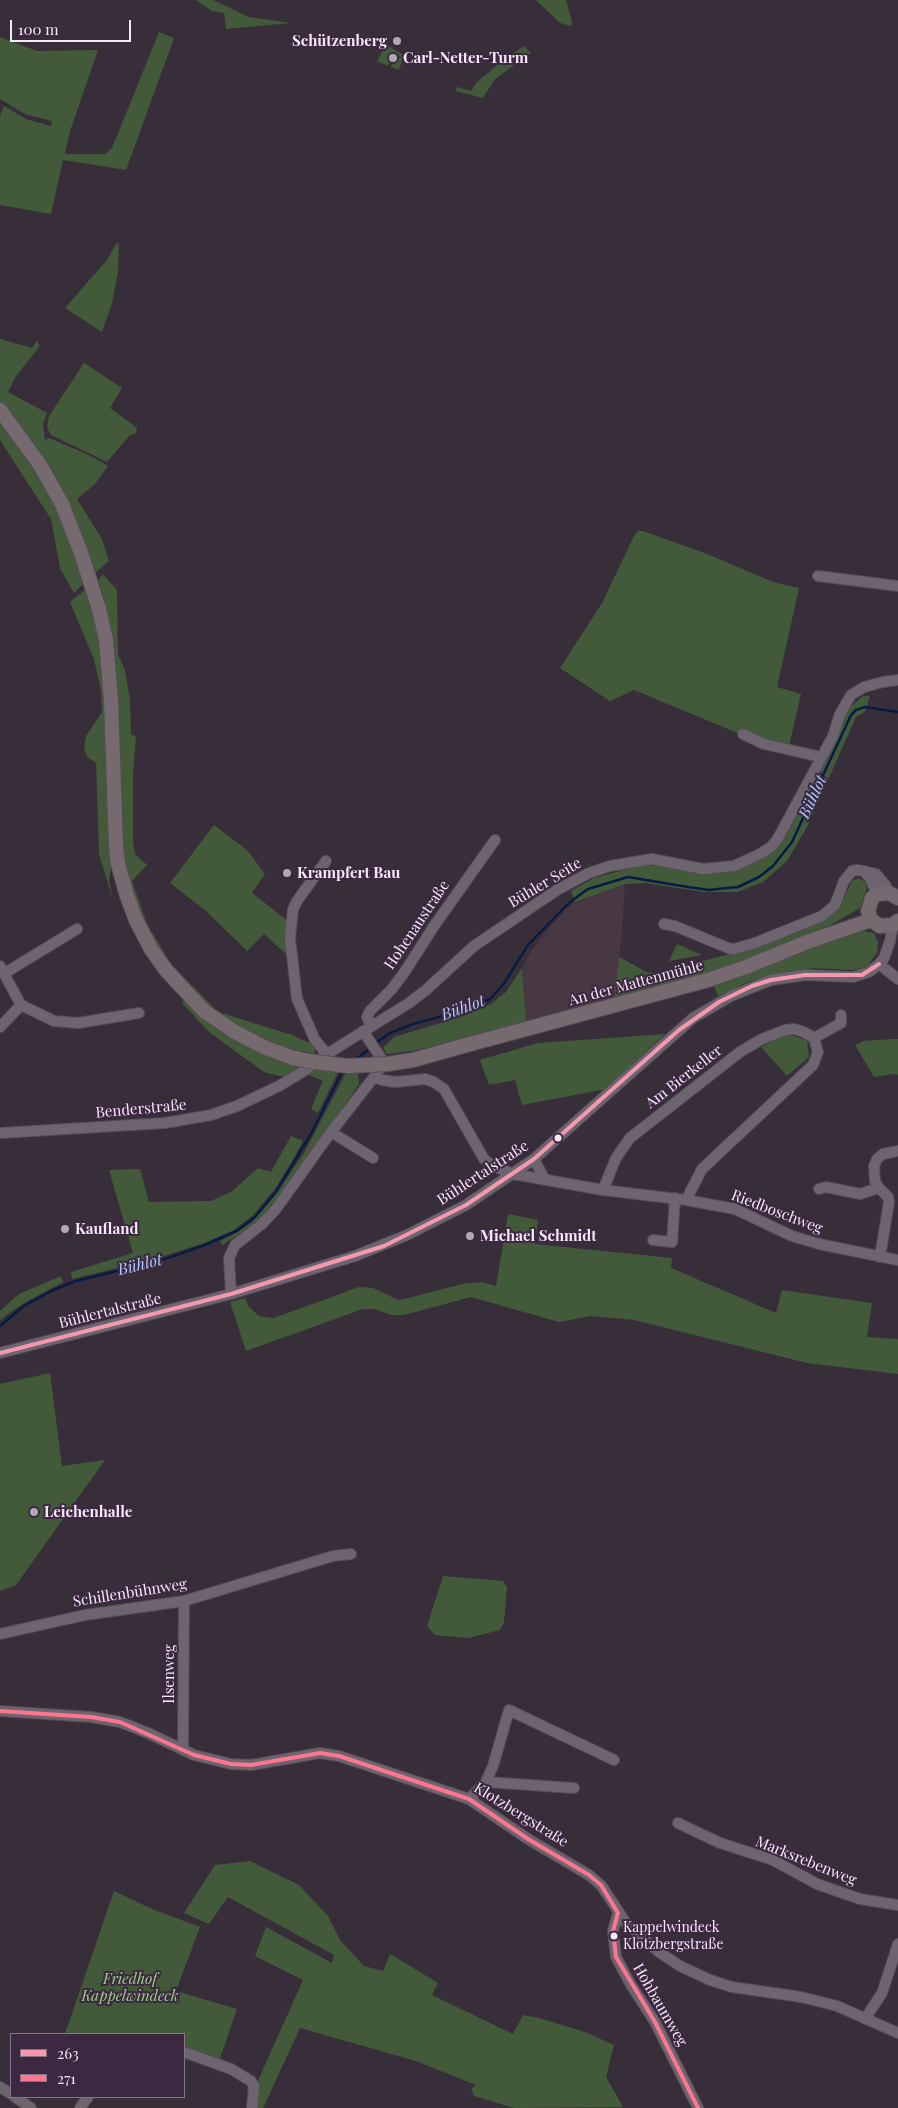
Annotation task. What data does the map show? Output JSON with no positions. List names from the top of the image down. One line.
{"streets":{"main road":["An der Mattenmühle"],"street":["Bühler Seite","Hohenaustraße","Am Bierkeller","Benderstraße","Bühlertalstraße","Riedboschweg","Schillenbühnweg","Ilsenweg","Klotzbergstraße","Marksrebenweg","Hohbaumweg"]},"crossings":[["Bühler Seite","Hohenaustraße"],["Bühler Seite","Benderstraße"],["Am Bierkeller","Riedboschweg"],["Bühlertalstraße","Riedboschweg"],["Schillenbühnweg","Ilsenweg"],["Ilsenweg","Klotzbergstraße"],["Klotzbergstraße","Hohbaumweg"]],"water":["Bühlot"],"parks":["Friedhof Kappelwindeck"],"places":["Schützenberg","Carl-Netter-Turm","Krampfert Bau","Kaufland","Michael Schmidt","Leichenhalle","Kappelwindeck Klotzbergstraße"],"lines":["transit line 263","transit line 271"],"legend":["263","271"],"scale_bar":"100 m"}
